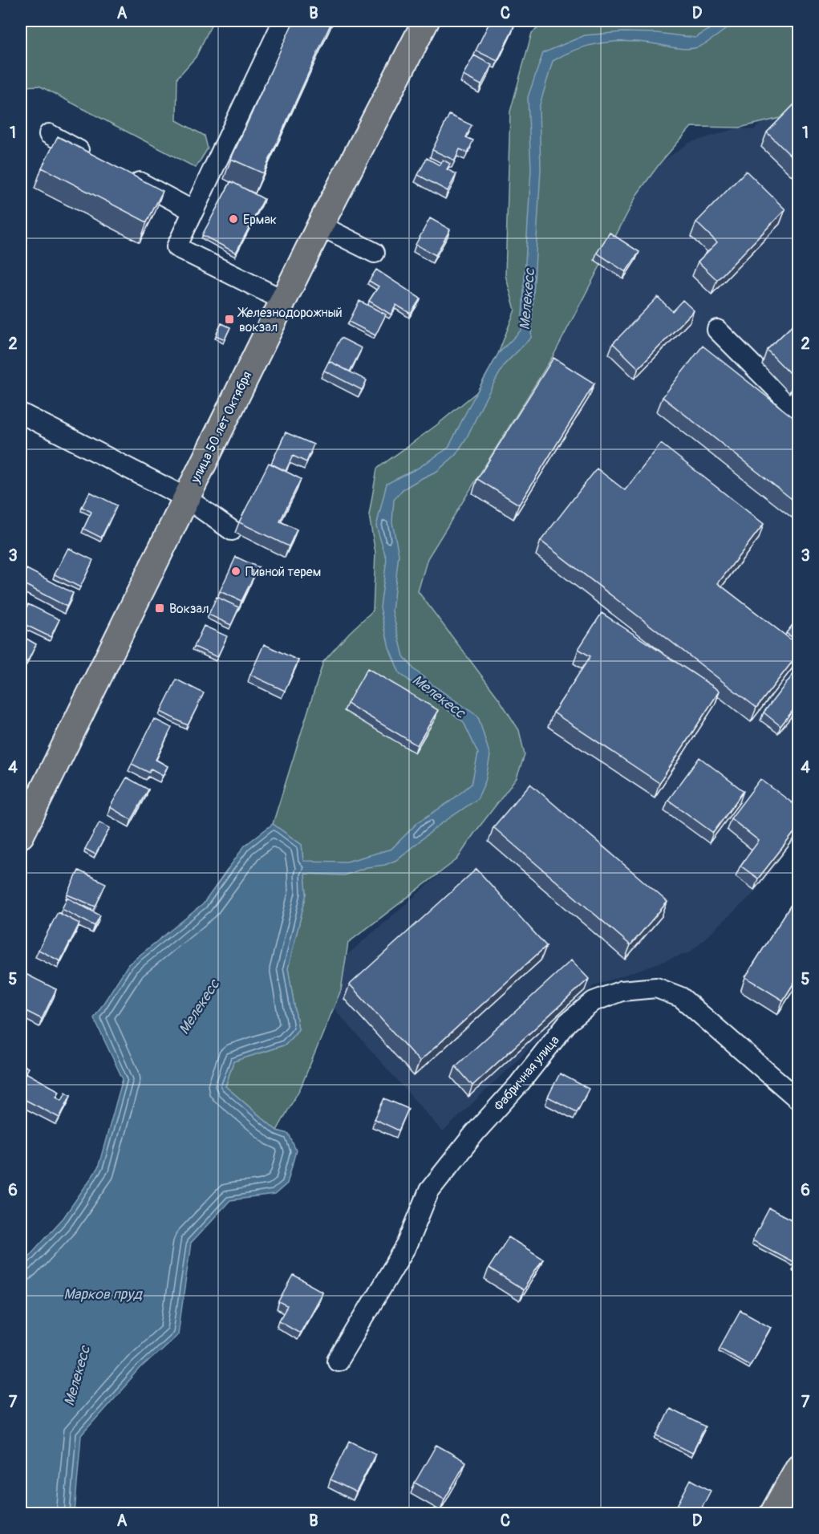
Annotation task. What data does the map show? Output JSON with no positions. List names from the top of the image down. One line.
{"streets":{"main road":["улица 50 лет Октября"],"street":["Фабричная улица"]},"water":["Мелекесс","Марков пруд"],"places":{"other":["Ермак","Пивной терем"],"transit":["Железнодорожный вокзал","Вокзал"]},"grid":{"columns":["A","B","C","D"],"rows":["1","2","3","4","5","6","7"]}}
